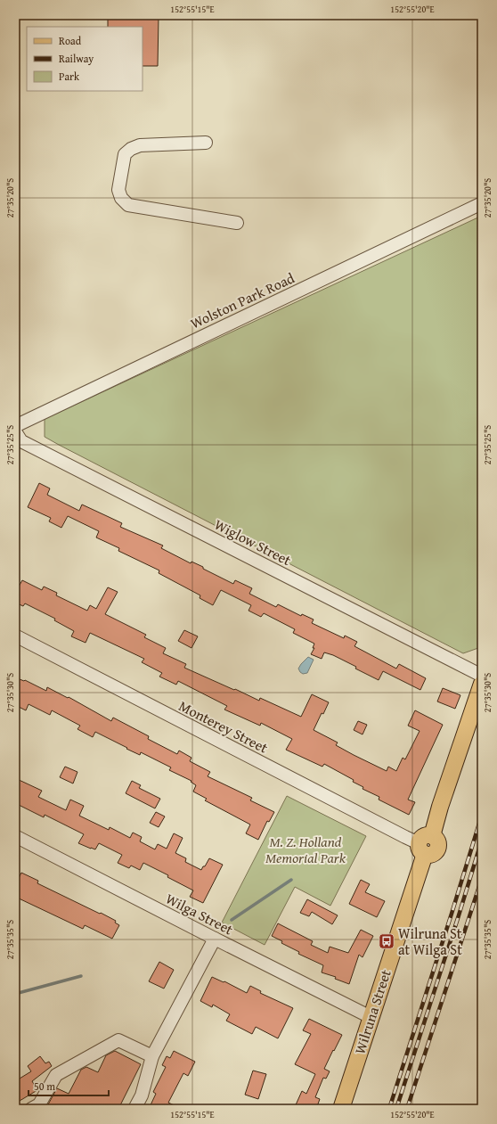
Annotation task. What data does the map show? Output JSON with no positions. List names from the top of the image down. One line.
{"streets":{"main road":["Wilruna Street"],"street":["Wolston Park Road","Wiglow Street","Monterey Street","Wilga Street"]},"crossings":[["Monterey Street","Wilruna Street"],["Wilga Street","Wilruna Street"]],"parks":["M. Z. Holland Memorial Park"],"places":{"bus stop":["Wilruna St at Wilga St"]},"legend":["Road","Railway","Park"],"scale_bar":"50 m","coordinates":["152°55'15\"E","152°55'20\"E","27°35'20\"S","27°35'25\"S","27°35'30\"S","27°35'35\"S"]}
